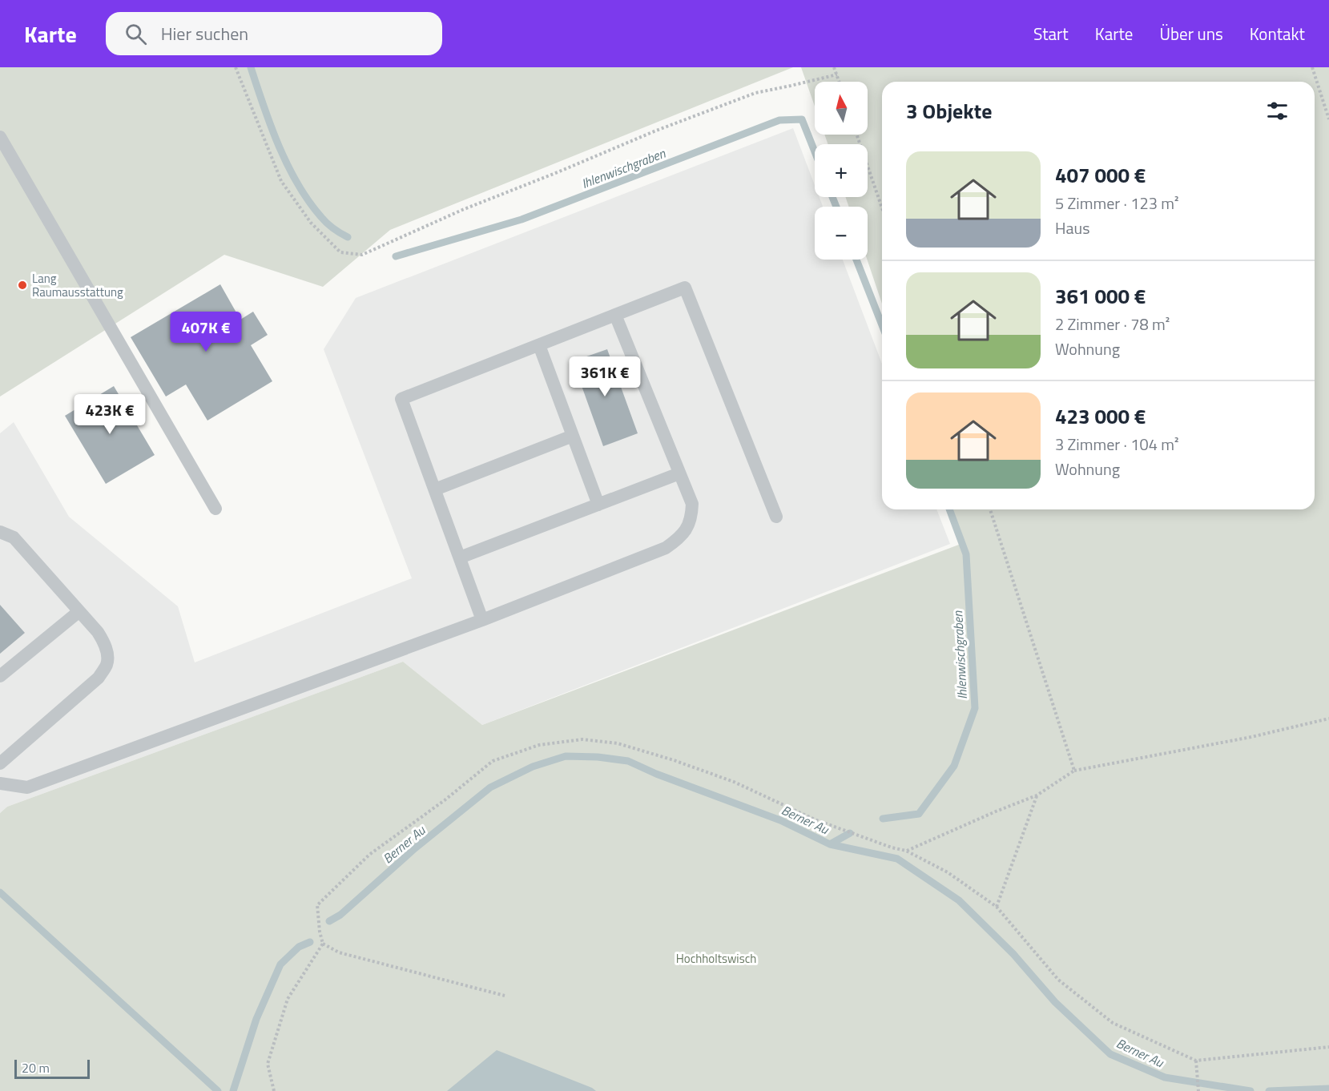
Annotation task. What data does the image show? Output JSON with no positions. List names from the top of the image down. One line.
{"water":["Ihlenwischgraben","Berner Au"],"parks":["Hochholtswisch"],"places":["Lang Raumausstattung"],"scale_bar":"20 m","north":"top","page":{"header":"Karte","search":"Hier suchen","nav":["Start","Karte","Über uns","Kontakt"],"map_buttons":["+","−"],"heading":"3 Objekte","list":[{"name":"407 000 €","note":"5 Zimmer · 123 m² · Haus"},{"name":"361 000 €","note":"2 Zimmer · 78 m² · Wohnung"},{"name":"423 000 €","note":"3 Zimmer · 104 m² · Wohnung"}],"price":["407K €","361K €","423K €"],"scale":"20 m"}}
